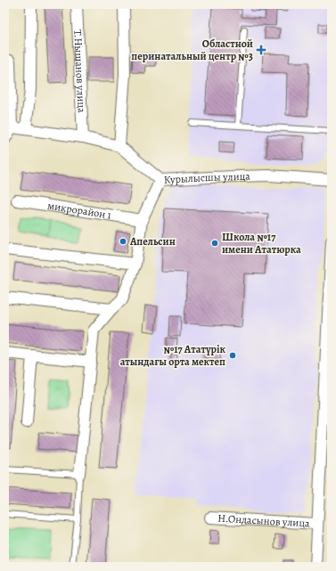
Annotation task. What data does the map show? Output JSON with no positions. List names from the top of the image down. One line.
{"streets":{"street":["Т.Нышанов улица","Курылысшы улица","микрорайон 1","Н.Ондасынов улица"]},"crossings":[["Т.Нышанов улица","Курылысшы улица"]],"places":{"health":["Областной перинатальный центр №3"],"other":["Апельсин","Школа №17 имени Ататюрка","№17 Ататүрік атындағы орта мектеп"]}}
